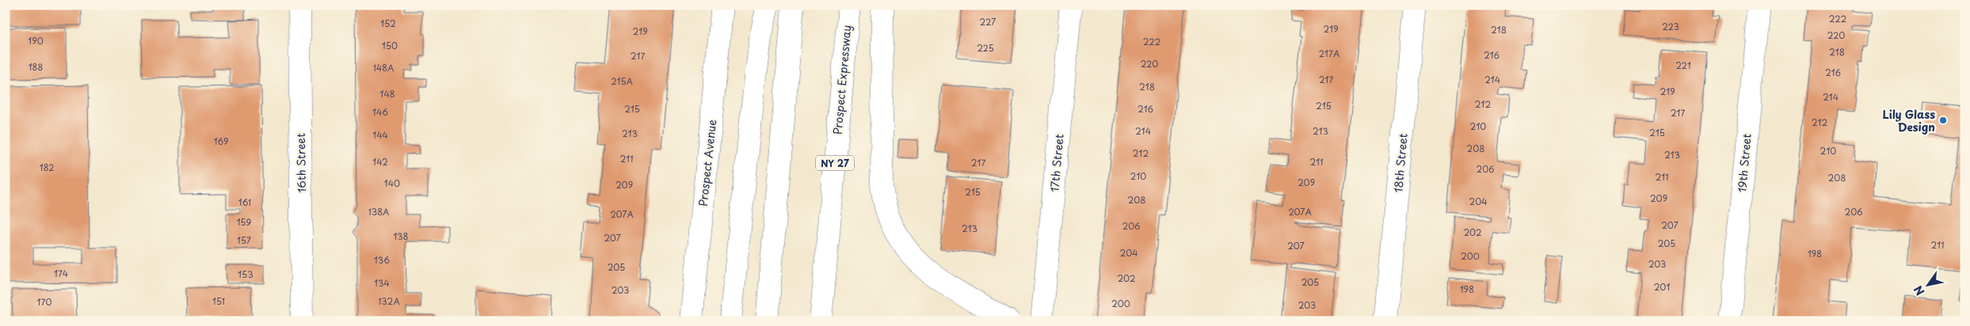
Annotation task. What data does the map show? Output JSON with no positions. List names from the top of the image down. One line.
{"streets":{"main road":["Prospect Expressway","16th Street","Prospect Avenue","NY 27","17th Street","18th Street","19th Street"]},"places":["Lily Glass Design"],"house_numbers":["222","227","152","223","219","218","219","220","190","222","150","225","218","217A","216","217","220","221","188","148A","216","217","214","215A","218","219","148","214","212","215","215","216","146","217","212","210","214","213","215","213","144","169","208","210","212","213","211","142","211","217","182","206","210","211","208","209","140","209","215","209","208","204","161","138A","207A","206","207A","159","207","206","213","202","138","207","157","205","211","207","204","198","200","136","203","205","174","153","202","205","134","201","198","203","151","132A","170","200","203"],"north":"bottom left"}
